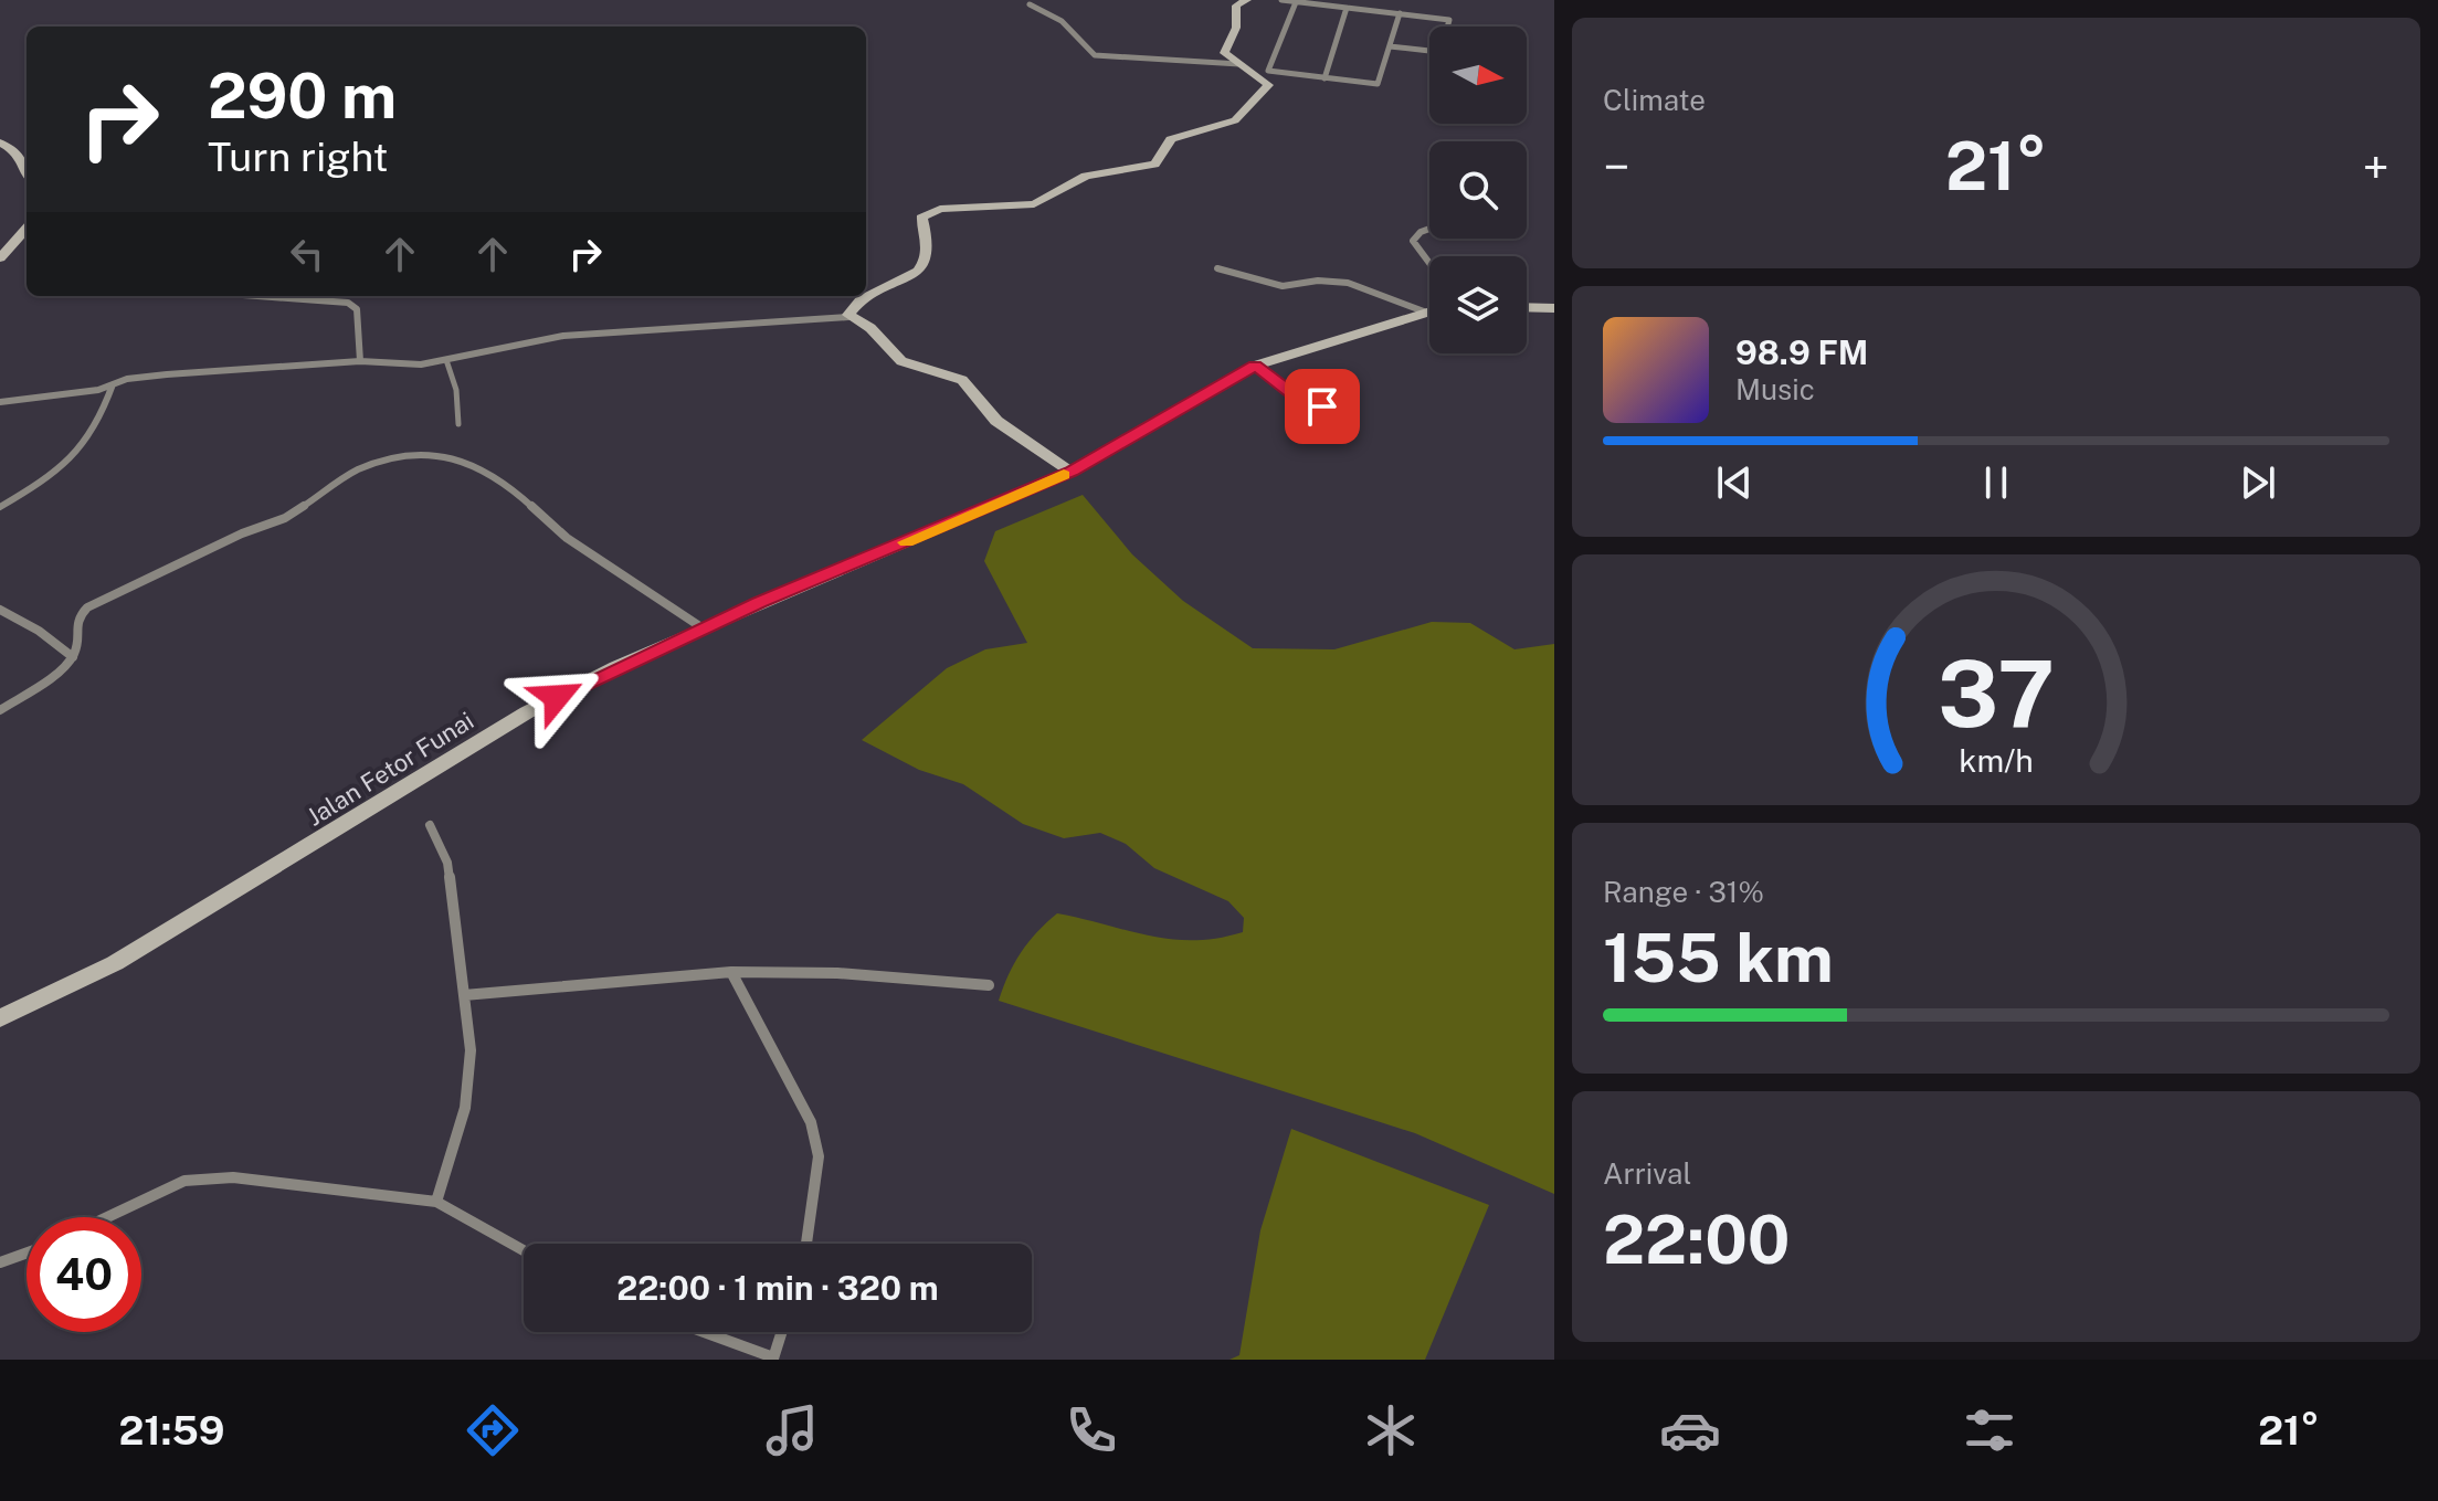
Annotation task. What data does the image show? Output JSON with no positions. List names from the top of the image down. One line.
{"streets":{"street":["Jalan Fetor Funai"]},"north":"right","page":{"tile":["Climate",["Range · 31%","155 km"],["Arrival","22:00"]],"turn":["290 m","Turn right"],"heat":["−","21°","+"],"song":["98.9 FM","Music"],"limit":"40","trip":"22:00 · 1 min · 320 m","tabs":["21:59","21°"],"gauge":["37","km/h"]}}
